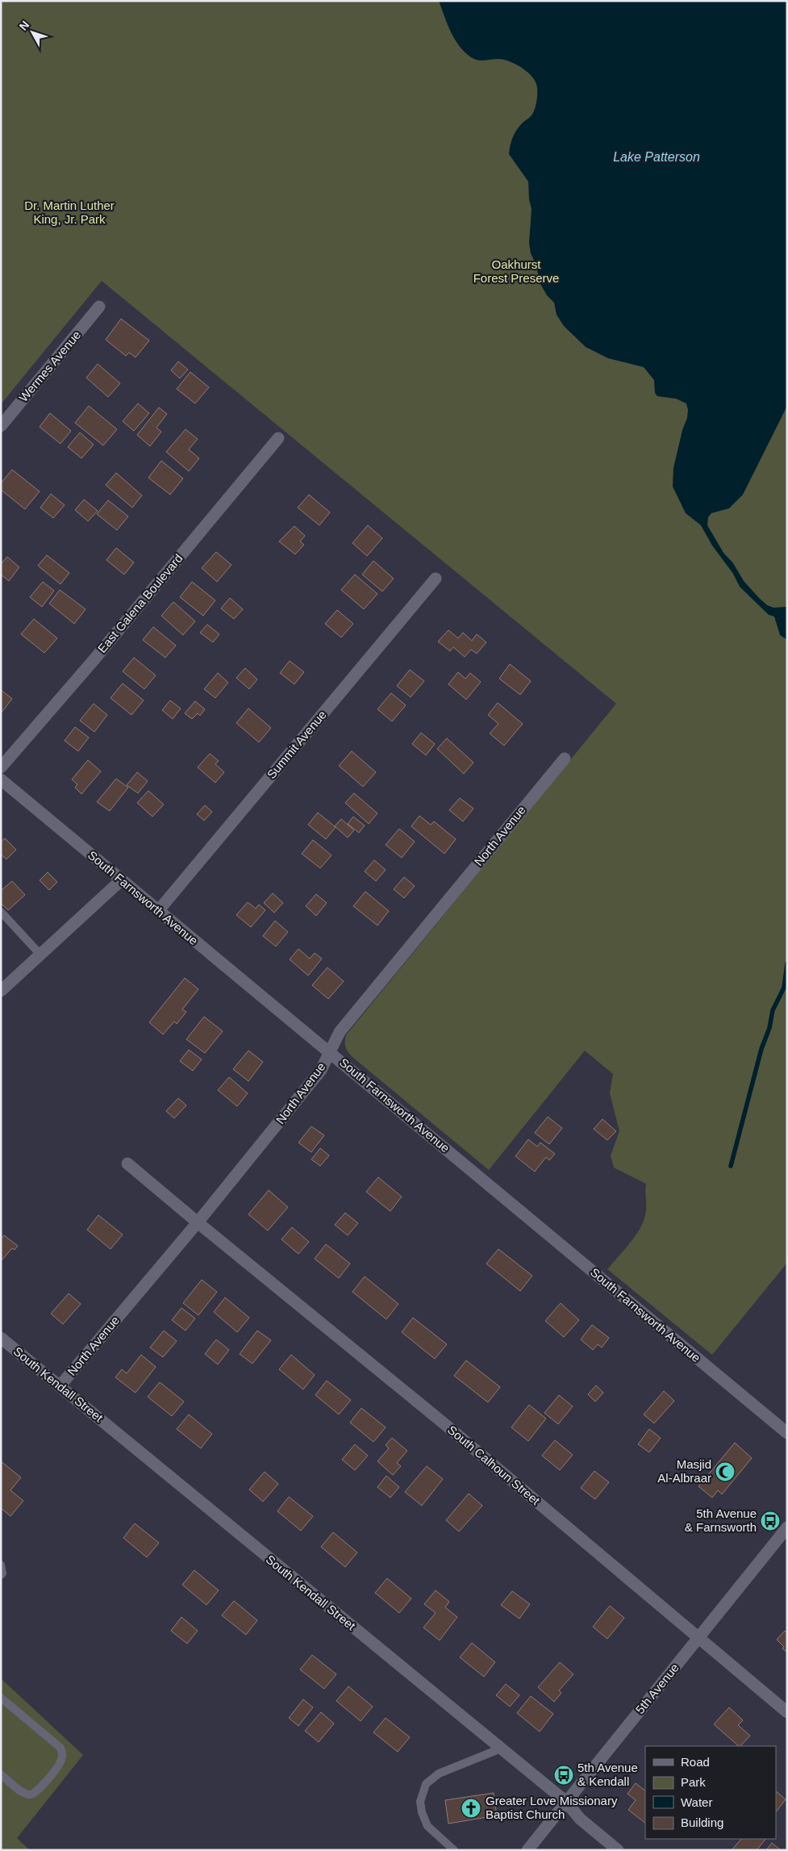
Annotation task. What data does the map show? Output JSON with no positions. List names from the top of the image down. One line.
{"streets":{"street":["Wermes Avenue","East Galena Boulevard","Summit Avenue","North Avenue","South Farnsworth Avenue","South Kendall Street","South Calhoun Street","5th Avenue"]},"crossings":[["Summit Avenue","South Farnsworth Avenue"],["North Avenue","South Farnsworth Avenue"],["North Avenue","South Kendall Street"],["North Avenue","South Calhoun Street"],["South Kendall Street","5th Avenue"],["South Calhoun Street","5th Avenue"]],"water":["Lake Patterson"],"parks":["Dr. Martin Luther King, Jr. Park","Oakhurst Forest Preserve"],"places":{"mosque":["Masjid Al-Albraar"],"bus stop":["5th Avenue & Farnsworth","5th Avenue & Kendall"],"church":["Greater Love Missionary Baptist Church"]},"legend":["Road","Park","Water","Building"],"north":"top left"}
